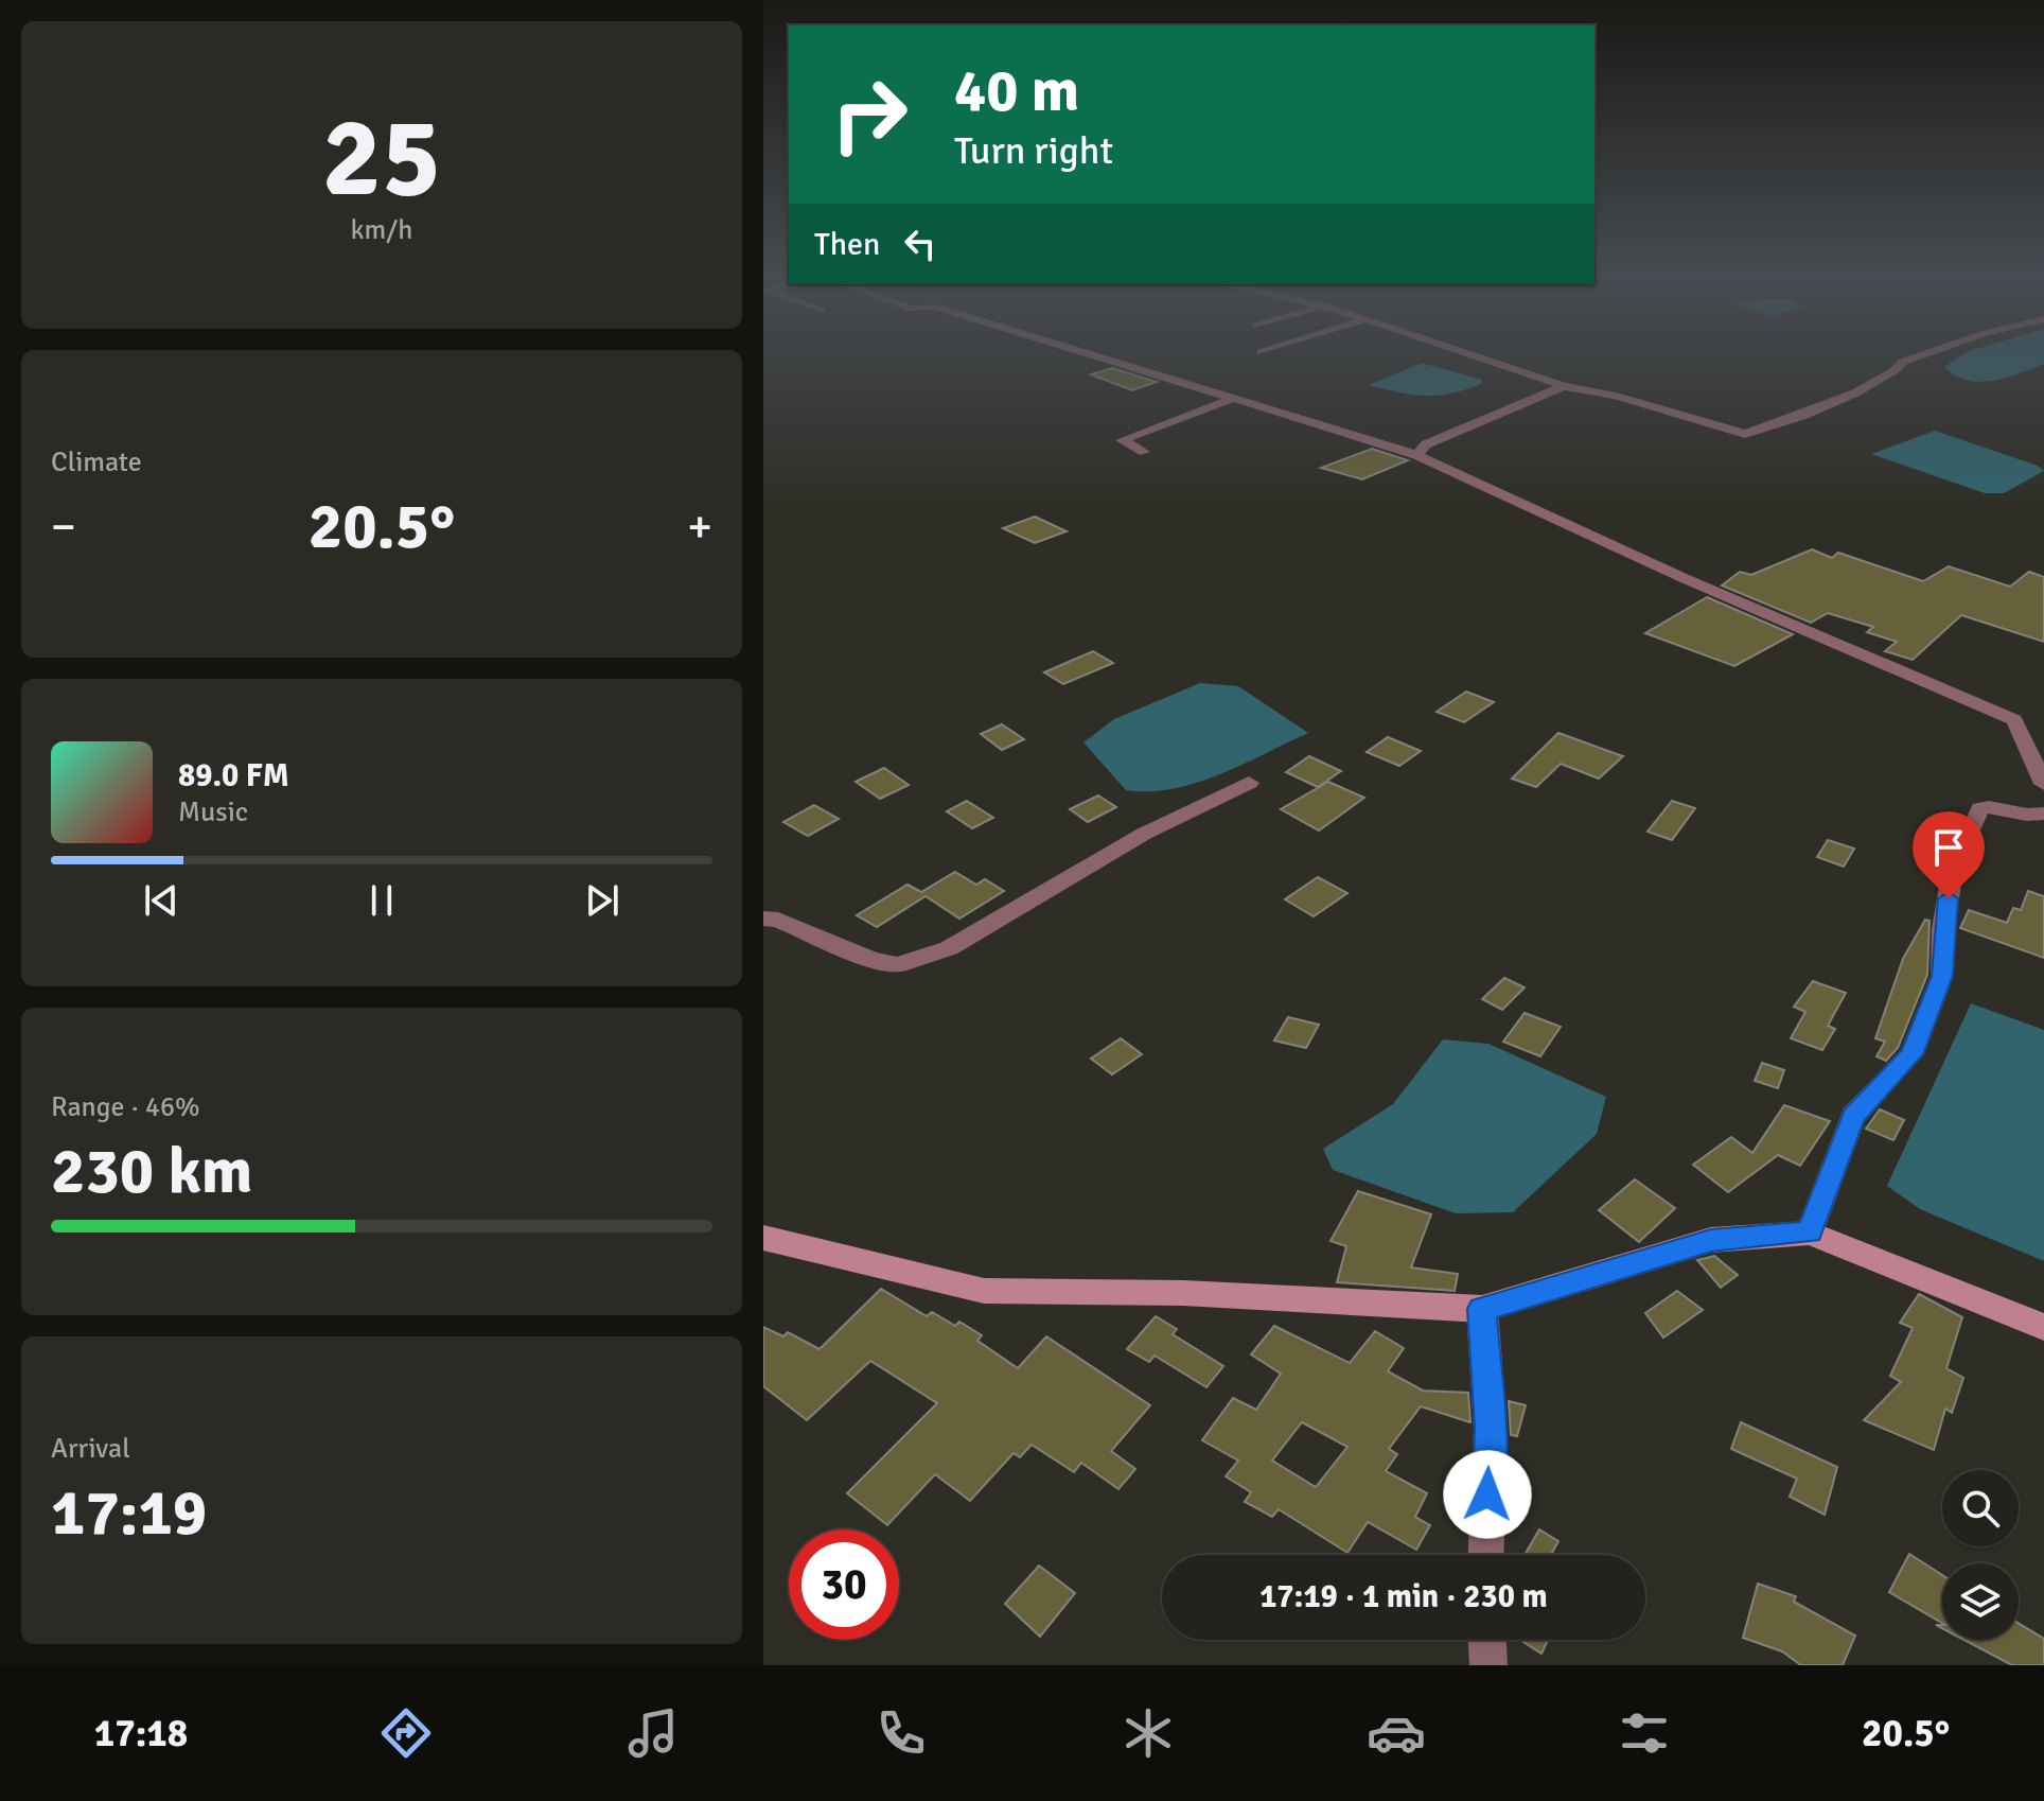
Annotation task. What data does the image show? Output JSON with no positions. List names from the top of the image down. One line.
{"page":{"tile":[["25","km/h"],"Climate",["Range · 46%","230 km"],["Arrival","17:19"]],"turn":["40 m","Turn right"],"then":"Then","heat":["−","20.5°","+"],"song":["89.0 FM","Music"],"limit":"30","trip":"17:19 · 1 min · 230 m","tabs":["17:18","20.5°"]}}
